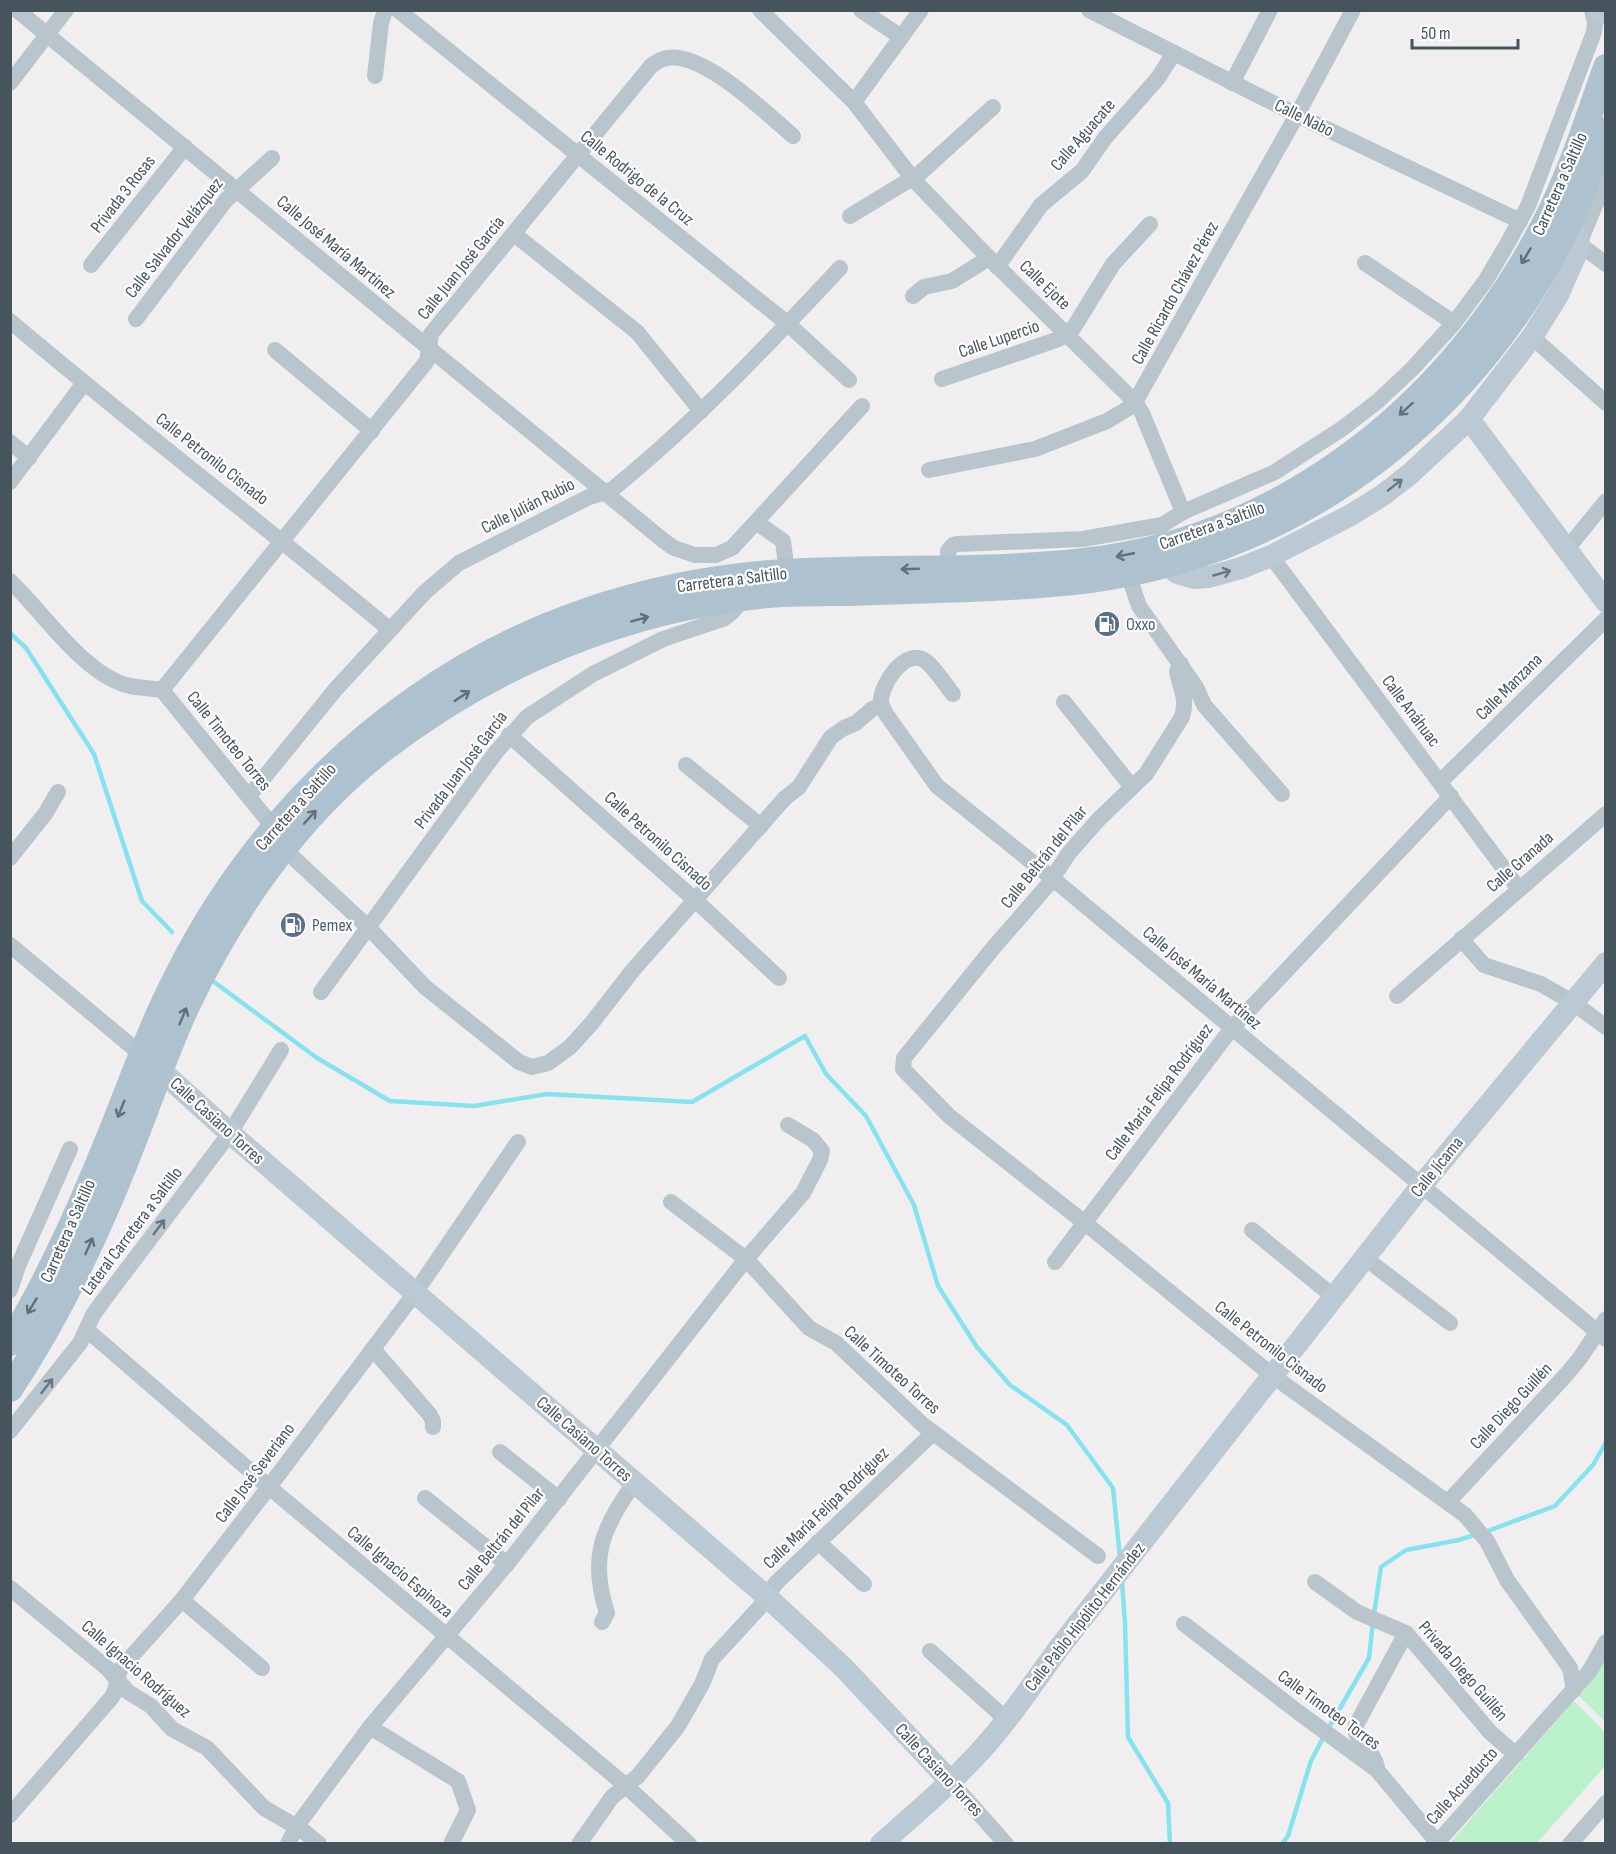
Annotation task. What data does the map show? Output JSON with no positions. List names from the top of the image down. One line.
{"streets":{"main road":["Carretera a Saltillo"],"street":["Calle Nabo","Calle Aguacate","Calle Rodrigo de la Cruz","Privada 3 Rosas","Calle Salvador Velázquez","Calle José María Martínez","Calle Juan José García","Calle Ejote","Calle Ricardo Chávez Pérez","Calle Lupercio","Calle Petronilo Cisnado","Calle Julián Rubio","Calle Manzana","Calle Anáhuac","Calle Timoteo Torres","Privada Juan José García","Calle Beltrán del Pilar","Calle Granada","Calle María Felipa Rodríguez","Calle Casiano Torres","Calle Jícama","Lateral Carretera a Saltillo","Calle Diego Guillén","Calle José Severiano","Calle Ignacio Espinoza","Calle Pablo Hipólito Hernández","Calle Ignacio Rodríguez","Privada Diego Guillén","Calle Acueducto"]},"crossings":[["Calle Nabo","Calle Aguacate"],["Calle Nabo","Calle Ricardo Chávez Pérez"],["Calle Aguacate","Calle Ejote"],["Calle Rodrigo de la Cruz","Calle Juan José García"],["Calle Rodrigo de la Cruz","Calle Julián Rubio"],["Carretera a Saltillo","Calle Timoteo Torres"],["Carretera a Saltillo","Privada Juan José García"],["Carretera a Saltillo","Calle Casiano Torres"],["Privada 3 Rosas","Calle José María Martínez"],["Calle Salvador Velázquez","Calle José María Martínez"],["Calle José María Martínez","Calle Juan José García"],["Calle José María Martínez","Calle Julián Rubio"],["Calle José María Martínez","Calle Beltrán del Pilar"],["Calle José María Martínez","Calle María Felipa Rodríguez"],["Calle José María Martínez","Calle Jícama"],["Calle José María Martínez","Calle Diego Guillén"],["Calle Juan José García","Calle Petronilo Cisnado"],["Calle Juan José García","Calle Timoteo Torres"],["Calle Ejote","Calle Ricardo Chávez Pérez"],["Calle Ejote","Calle Lupercio"],["Calle Petronilo Cisnado","Calle Julián Rubio"],["Calle Petronilo Cisnado","Calle Timoteo Torres"],["Calle Petronilo Cisnado","Privada Juan José García"],["Calle Petronilo Cisnado","Calle Beltrán del Pilar"],["Calle Petronilo Cisnado","Calle María Felipa Rodríguez"],["Calle Petronilo Cisnado","Calle Jícama"],["Calle Petronilo Cisnado","Calle Diego Guillén"],["Calle Petronilo Cisnado","Calle Pablo Hipólito Hernández"],["Calle Petronilo Cisnado","Calle Acueducto"],["Calle Julián Rubio","Calle Timoteo Torres"],["Calle Manzana","Calle Anáhuac"],["Calle Anáhuac","Calle Granada"],["Calle Anáhuac","Calle María Felipa Rodríguez"],["Calle Timoteo Torres","Privada Juan José García"],["Calle Timoteo Torres","Calle Beltrán del Pilar"],["Calle Timoteo Torres","Calle María Felipa Rodríguez"],["Calle Timoteo Torres","Calle Acueducto"],["Calle Beltrán del Pilar","Calle Casiano Torres"],["Calle Beltrán del Pilar","Calle Ignacio Espinoza"],["Calle Beltrán del Pilar","Calle Ignacio Rodríguez"],["Calle María Felipa Rodríguez","Calle Casiano Torres"],["Calle María Felipa Rodríguez","Calle Ignacio Espinoza"],["Calle Casiano Torres","Lateral Carretera a Saltillo"],["Calle Casiano Torres","Calle José Severiano"],["Calle Casiano Torres","Calle Pablo Hipólito Hernández"],["Calle Jícama","Calle Pablo Hipólito Hernández"],["Lateral Carretera a Saltillo","Calle Ignacio Espinoza"],["Calle José Severiano","Calle Ignacio Espinoza"],["Calle José Severiano","Calle Ignacio Rodríguez"],["Privada Diego Guillén","Calle Acueducto"]],"places":{"fuel station":["Oxxo","Pemex"]},"scale_bar":"50 m"}
